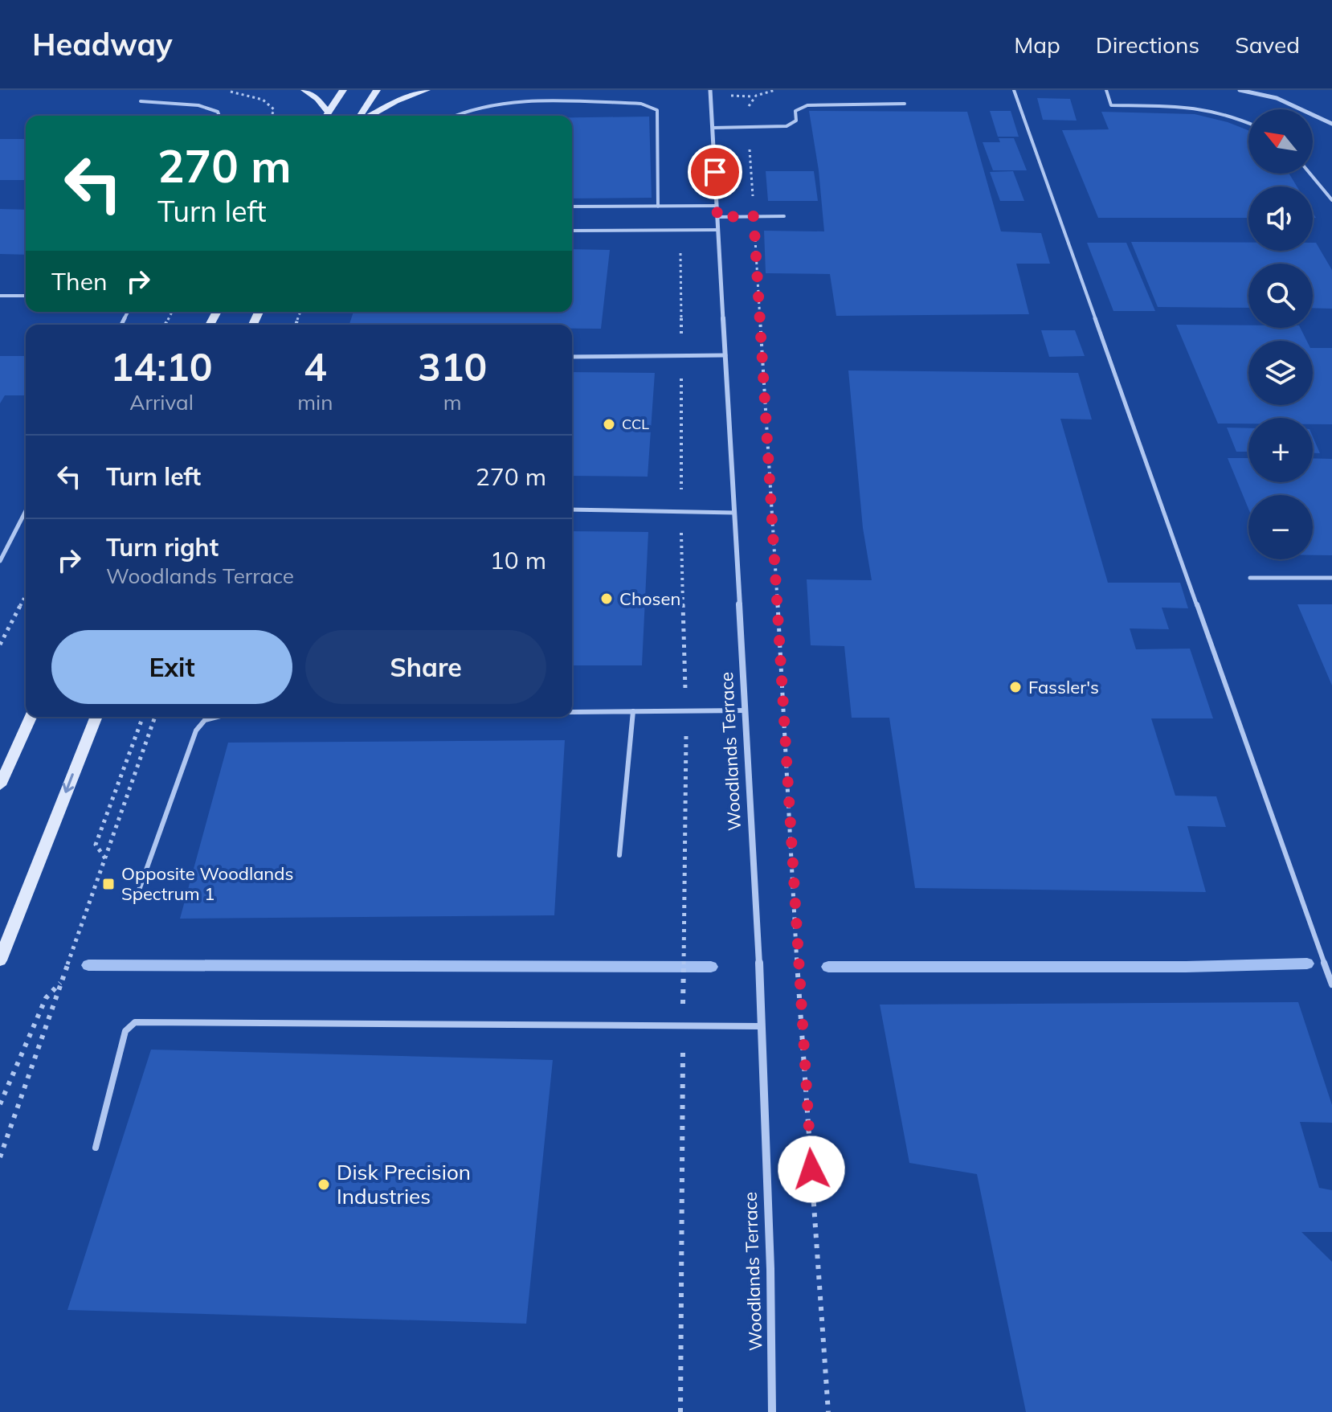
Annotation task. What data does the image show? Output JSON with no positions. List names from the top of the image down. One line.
{"streets":{"street":["Woodlands Terrace"]},"places":{"other":["CCL","Chosen","Fassler's","Disk Precision Industries"],"transit":["Opposite Woodlands Spectrum 1"]},"north":"top left","page":{"header":"Headway","nav":["Map","Directions","Saved"],"map_buttons":["+","−"],"turn":["270 m","Turn left"],"then":"Then","eta":["14:10","Arrival","4","min","310","m"],"list":[{"name":"Turn left","value":"270 m"},{"name":"Turn right","note":"Woodlands Terrace","value":"10 m"}],"buttons":["Exit","Share"]}}
